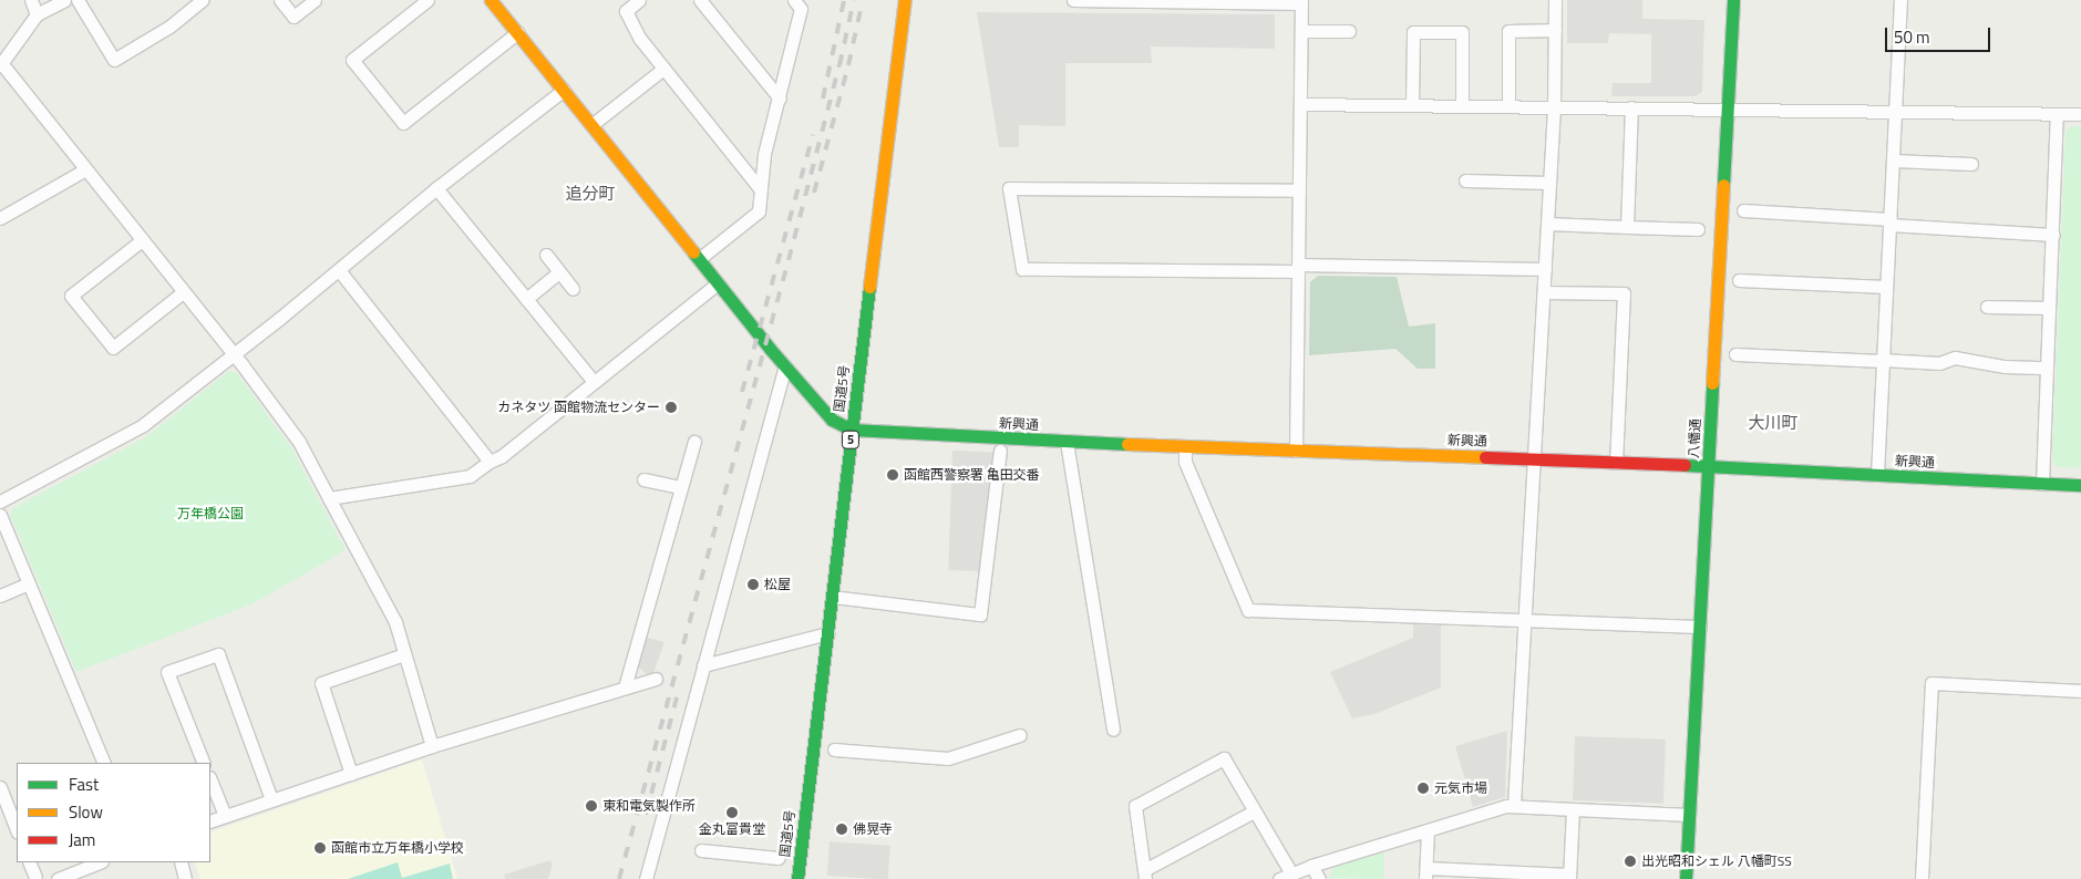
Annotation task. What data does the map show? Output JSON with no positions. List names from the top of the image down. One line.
{"streets":{"main road":["国道5号","新興通","八幡通","5"]},"crossings":[["国道5号","新興通"],["新興通","八幡通"]],"districts":["追分町","大川町"],"parks":["万年橋公園"],"places":["カネタツ 函館物流センター","函館西警察署 亀田交番","松屋","元気市場","東和電気製作所","金丸富貴堂","佛晃寺","函館市立万年橋小学校","出光昭和シェル 八幡町SS"],"legend":["Fast","Slow","Jam"],"scale_bar":"50 m"}
